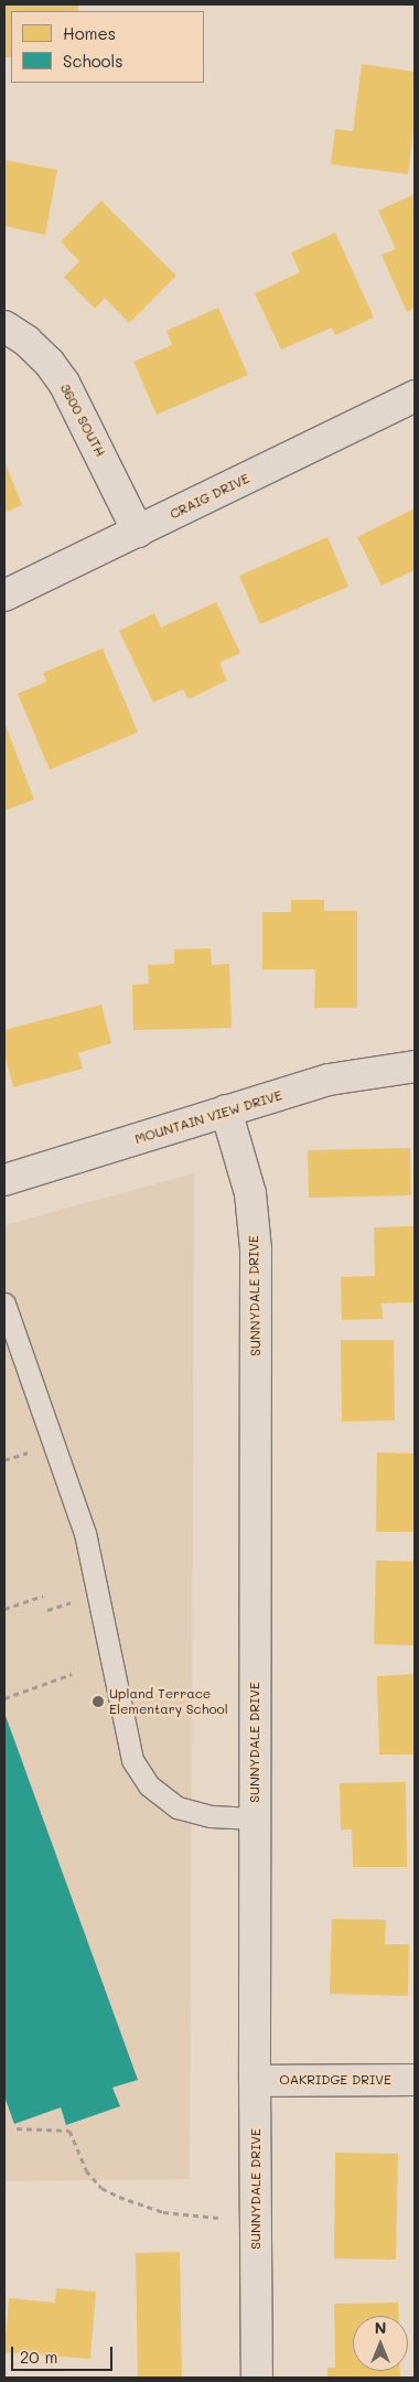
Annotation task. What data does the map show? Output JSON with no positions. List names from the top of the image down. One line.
{"streets":{"street":["3600 SOUTH","CRAIG DRIVE","MOUNTAIN VIEW DRIVE","SUNNYDALE DRIVE","OAKRIDGE DRIVE"]},"crossings":[["3600 SOUTH","CRAIG DRIVE"],["MOUNTAIN VIEW DRIVE","SUNNYDALE DRIVE"],["SUNNYDALE DRIVE","OAKRIDGE DRIVE"]],"places":["Upland Terrace Elementary School"],"legend":["Homes","Schools"],"scale_bar":"20 m","north":"top"}
